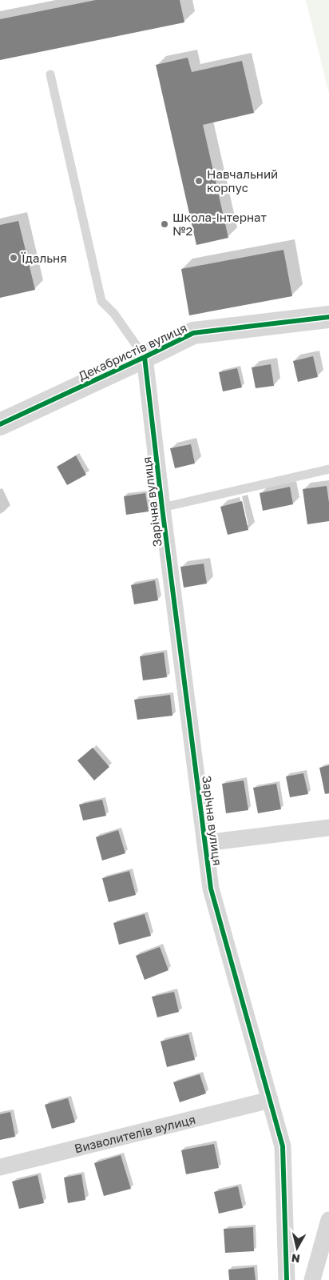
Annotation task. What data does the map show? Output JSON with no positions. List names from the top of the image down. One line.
{"streets":{"street":["Декабристів вулиця","Зарічна вулиця","Визволителів вулиця"]},"crossings":[["Декабристів вулиця","Зарічна вулиця"],["Зарічна вулиця","Визволителів вулиця"]],"places":["Навчальний корпус","Школа-інтернат №2","Їдальня"],"north":"bottom"}
